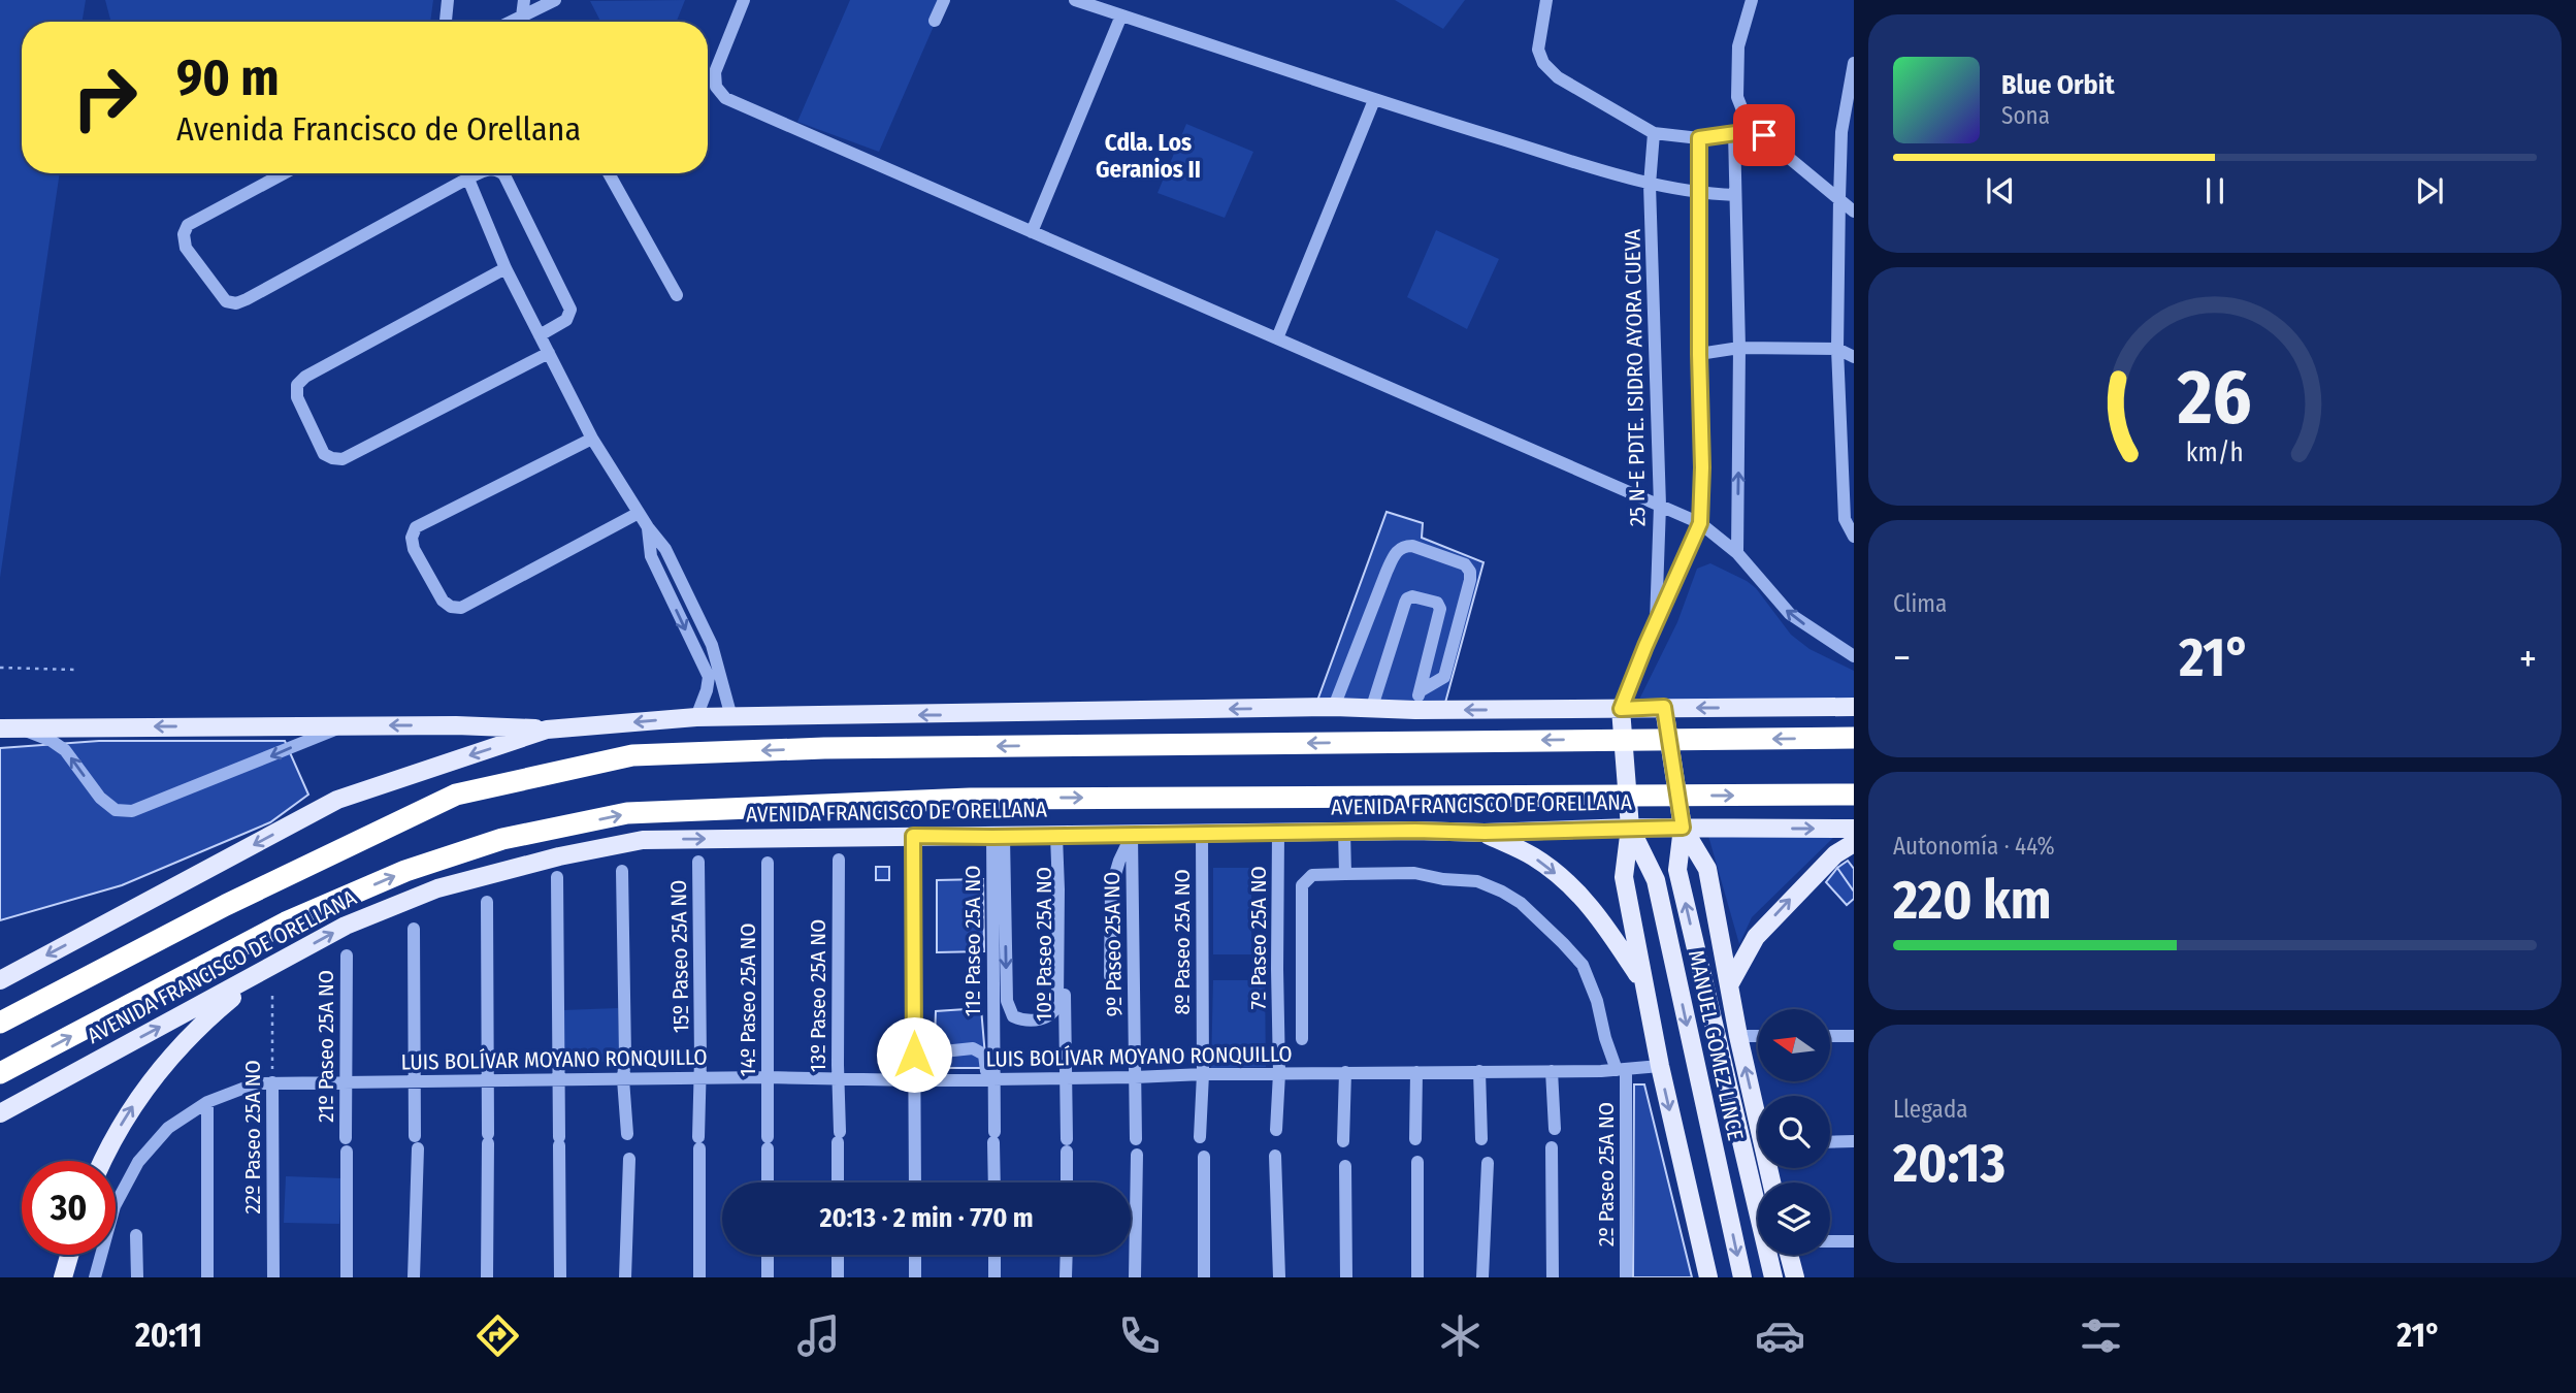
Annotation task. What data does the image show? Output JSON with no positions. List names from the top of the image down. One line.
{"streets":{"highway":["AVENIDA FRANCISCO DE ORELLANA"],"main road":["MANUEL GOMEZ LINCE"],"street":["25 N-E PDTE. ISIDRO AYORA CUEVA","7º Paseo 25A NO","11º Paseo 25A NO","8º Paseo 25A NO","10º Paseo 25A NO","9º Paseo 25A NO","15º Paseo 25A NO","13º Paseo 25A NO","14º Paseo 25A NO","21º Paseo 25A NO","LUIS BOLÍVAR MOYANO RONQUILLO","22º Paseo 25A NO","2º Paseo 25A NO"]},"crossings":[["25 N-E PDTE. ISIDRO AYORA CUEVA","MANUEL GOMEZ LINCE"],["AVENIDA FRANCISCO DE ORELLANA","7º Paseo 25A NO"],["AVENIDA FRANCISCO DE ORELLANA","11º Paseo 25A NO"],["AVENIDA FRANCISCO DE ORELLANA","8º Paseo 25A NO"],["AVENIDA FRANCISCO DE ORELLANA","10º Paseo 25A NO"],["AVENIDA FRANCISCO DE ORELLANA","9º Paseo 25A NO"],["AVENIDA FRANCISCO DE ORELLANA","MANUEL GOMEZ LINCE"],["7º Paseo 25A NO","LUIS BOLÍVAR MOYANO RONQUILLO"],["11º Paseo 25A NO","LUIS BOLÍVAR MOYANO RONQUILLO"],["8º Paseo 25A NO","LUIS BOLÍVAR MOYANO RONQUILLO"],["10º Paseo 25A NO","LUIS BOLÍVAR MOYANO RONQUILLO"],["9º Paseo 25A NO","LUIS BOLÍVAR MOYANO RONQUILLO"],["15º Paseo 25A NO","LUIS BOLÍVAR MOYANO RONQUILLO"],["13º Paseo 25A NO","LUIS BOLÍVAR MOYANO RONQUILLO"],["14º Paseo 25A NO","LUIS BOLÍVAR MOYANO RONQUILLO"],["MANUEL GOMEZ LINCE","LUIS BOLÍVAR MOYANO RONQUILLO"],["21º Paseo 25A NO","LUIS BOLÍVAR MOYANO RONQUILLO"],["LUIS BOLÍVAR MOYANO RONQUILLO","22º Paseo 25A NO"],["LUIS BOLÍVAR MOYANO RONQUILLO","2º Paseo 25A NO"]],"districts":["Cdla. Los Geranios II"],"north":"left","page":{"turn":["90 m","Avenida Francisco de Orellana"],"song":["Blue Orbit","Sona"],"tile":["Clima",["Autonomía · 44%","220 km"],["Llegada","20:13"]],"heat":["−","21°","+"],"limit":"30","trip":"20:13 · 2 min · 770 m","tabs":["20:11","21°"],"gauge":["26","km/h"]}}
